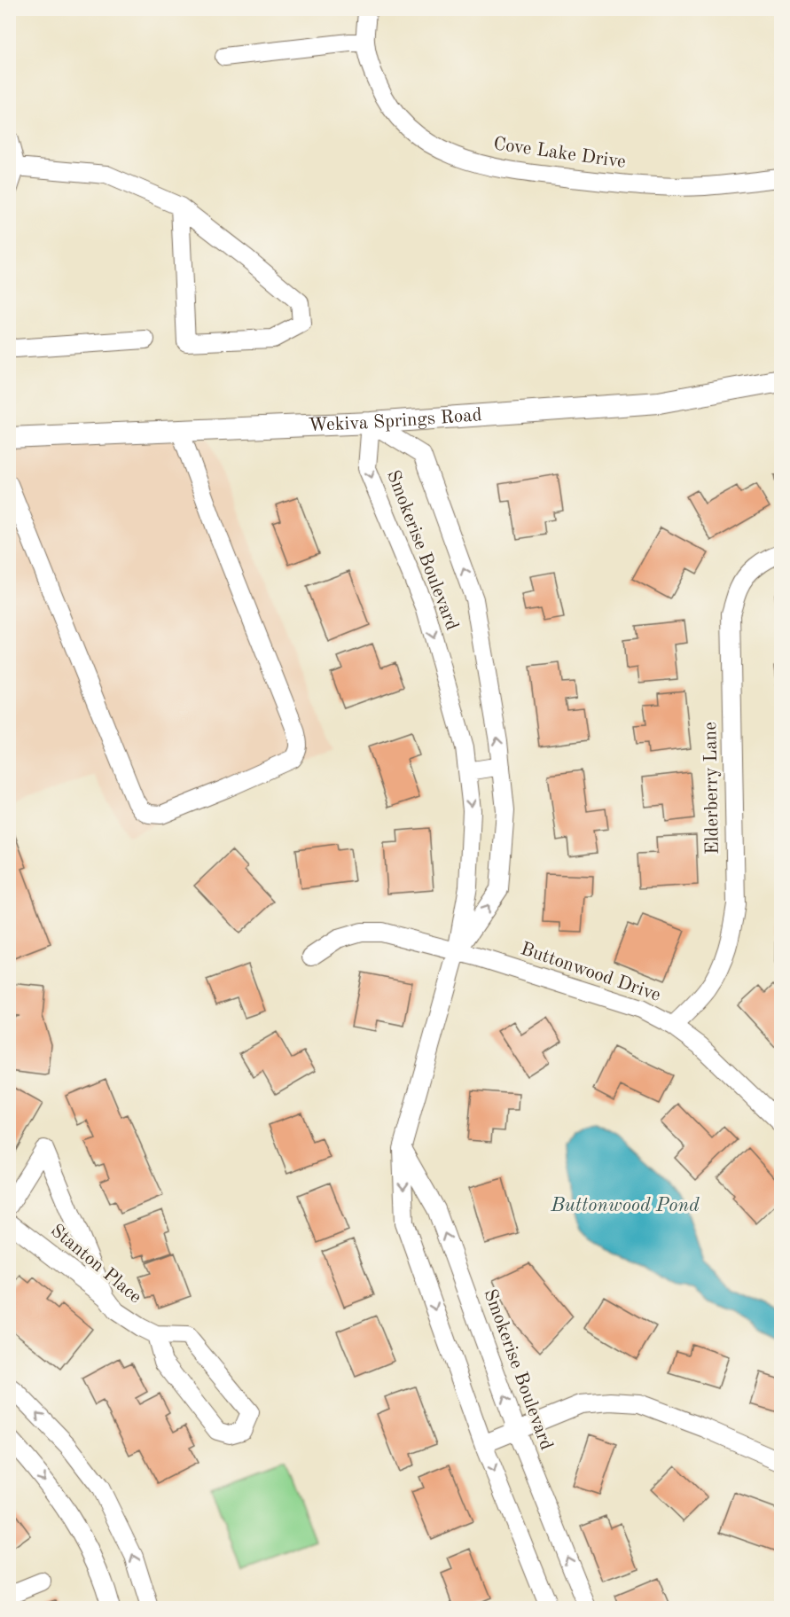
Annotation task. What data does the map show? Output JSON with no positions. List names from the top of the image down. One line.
{"streets":{"main road":["Wekiva Springs Road"],"street":["Cove Lake Drive","Smokerise Boulevard","Elderberry Lane","Buttonwood Drive","Stanton Place"]},"crossings":[["Wekiva Springs Road","Smokerise Boulevard"],["Smokerise Boulevard","Buttonwood Drive"],["Elderberry Lane","Buttonwood Drive"]],"water":["Buttonwood Pond"]}
